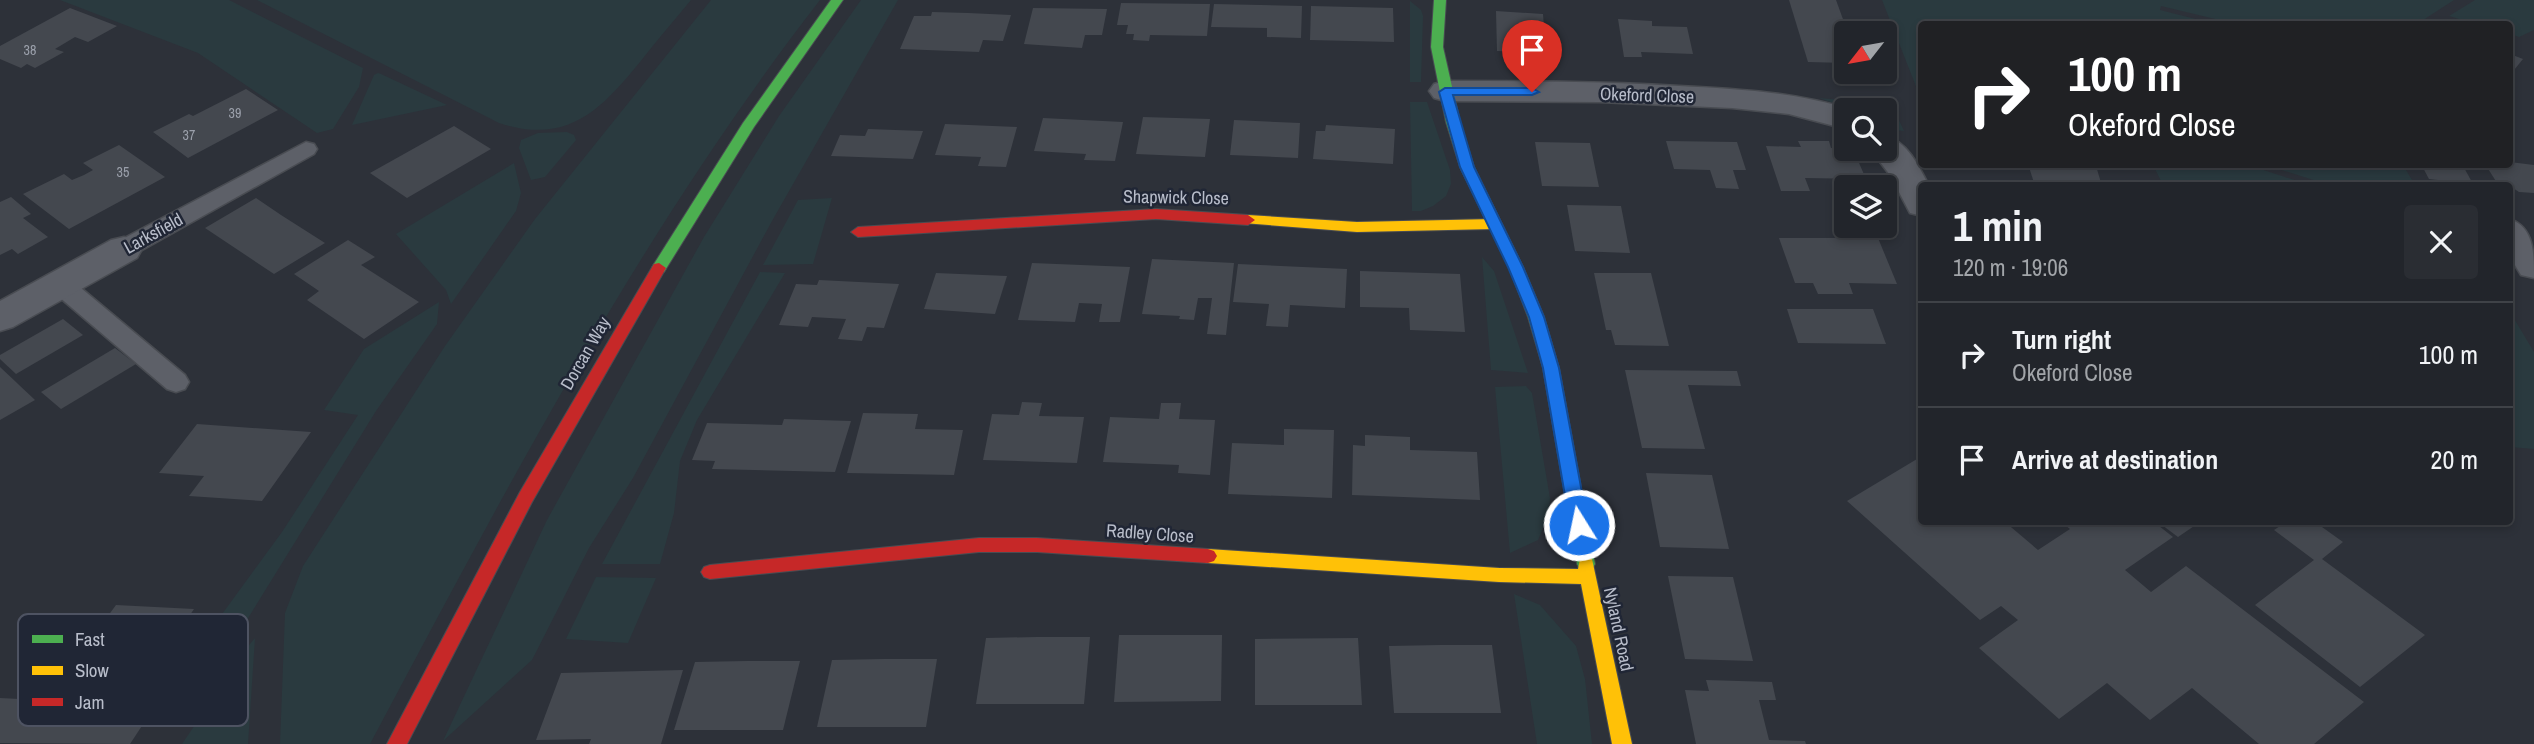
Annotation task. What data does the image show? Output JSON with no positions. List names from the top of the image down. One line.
{"streets":{"street":["Okeford Close","Shapwick Close","Larksfield","Dorcan Way","Radley Close","Nyland Road"]},"crossings":[["Okeford Close","Nyland Road"],["Shapwick Close","Nyland Road"],["Radley Close","Nyland Road"]],"house_numbers":["38","39","37","35"],"legend":["Fast","Slow","Jam"],"north":"bottom left","page":{"turn":["100 m","Okeford Close"],"heading":["1 min","120 m · 19:06"],"list":[{"name":"Turn right","note":"Okeford Close","value":"100 m"},{"name":"Arrive at destination","value":"20 m"}]}}
